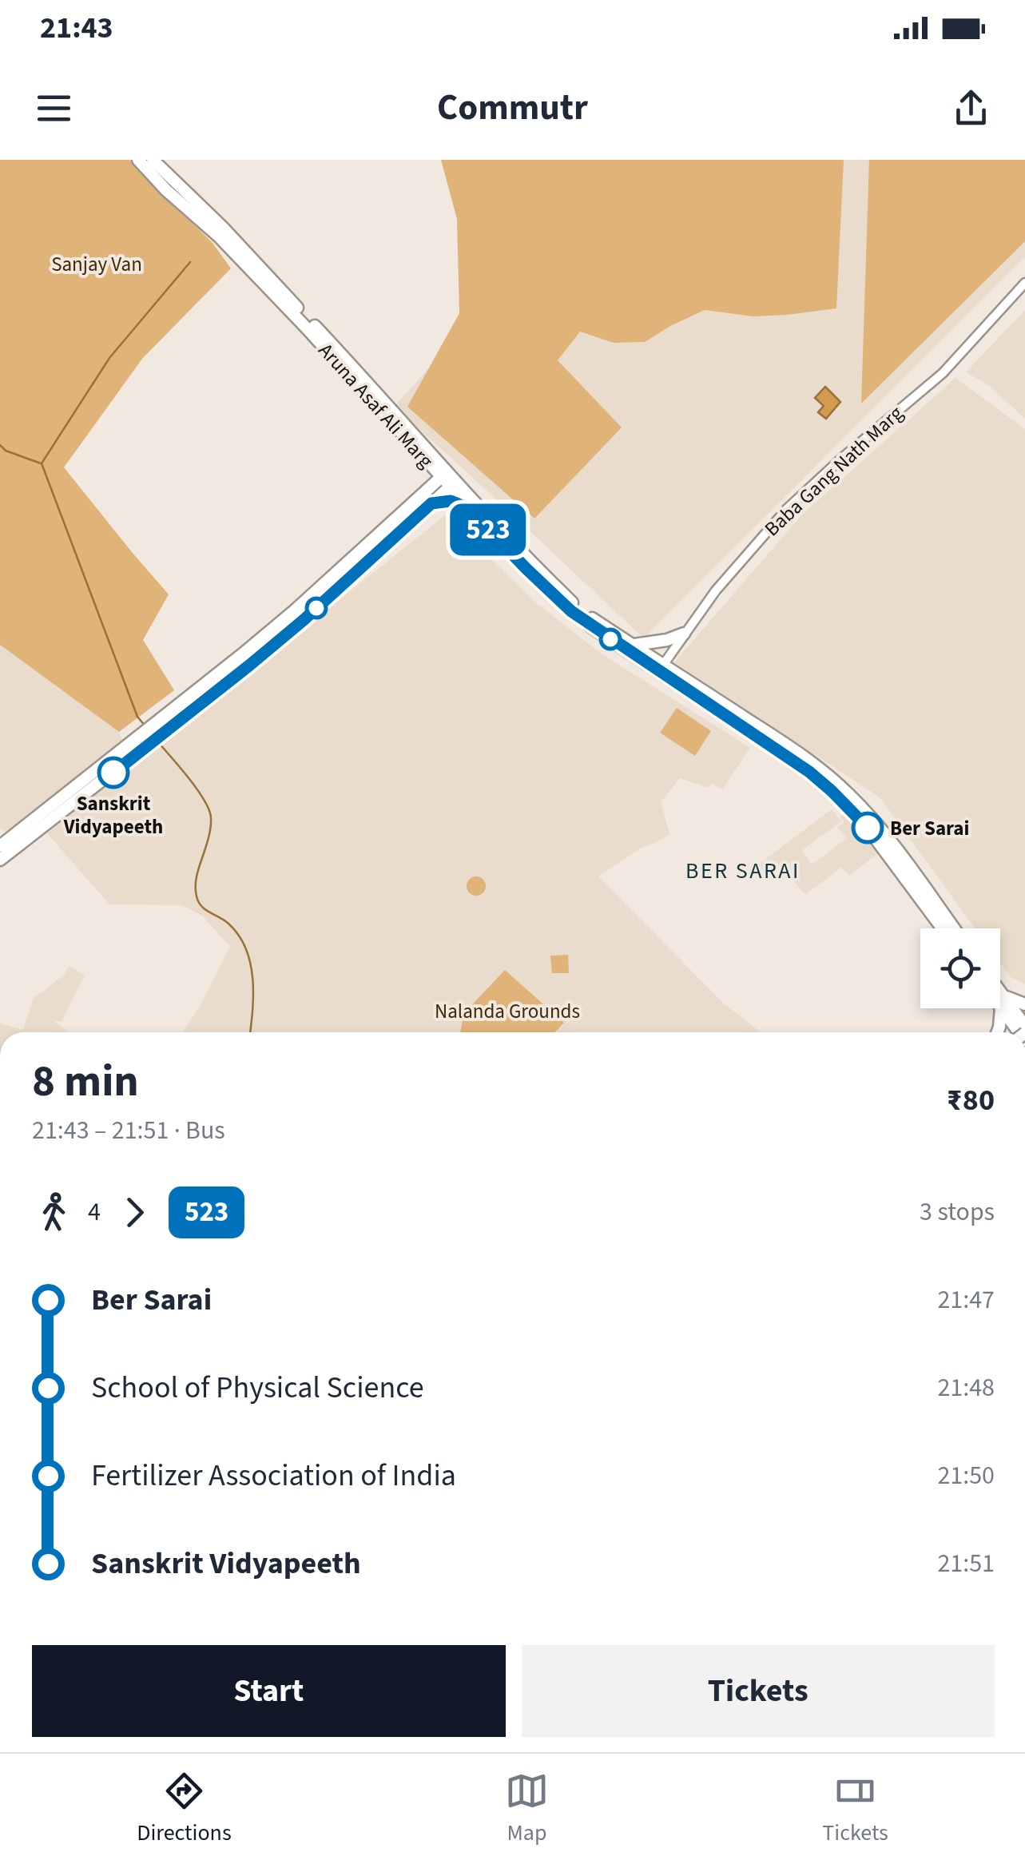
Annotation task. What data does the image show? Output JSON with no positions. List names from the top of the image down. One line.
{"streets":{"main road":["Aruna Asaf Ali Marg"],"street":["Baba Gang Nath Marg"]},"crossings":[["Aruna Asaf Ali Marg","Baba Gang Nath Marg"]],"districts":["BER SARAI"],"parks":["Sanjay Van","Nalanda Grounds"],"places":["Sanskrit Vidyapeeth","Ber Sarai"],"lines":["bus line 523"],"page":{"status":"21:43","header":"Commutr","on_map":"523","heading":["8 min","21:43 – 21:51 · Bus","₹80"],"legs":["4","523","3 stops"],"list":[{"name":"Ber Sarai","value":"21:47"},{"name":"School of Physical Science","value":"21:48"},{"name":"Fertilizer Association of India","value":"21:50"},{"name":"Sanskrit Vidyapeeth","value":"21:51"}],"buttons":["Start","Tickets"],"tabs":["Directions","Map","Tickets"]}}
